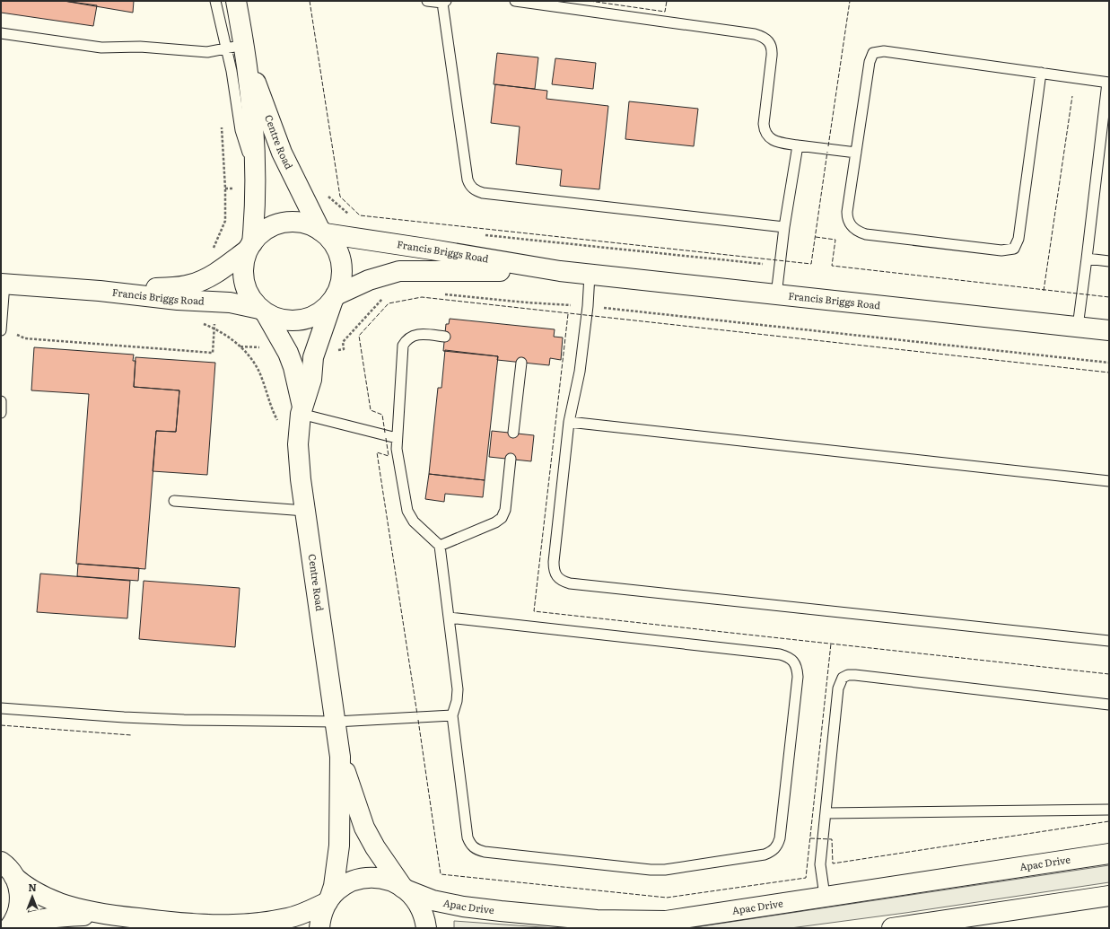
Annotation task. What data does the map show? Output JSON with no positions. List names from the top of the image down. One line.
{"streets":{"street":["Centre Road","Francis Briggs Road","Apac Drive"]},"crossings":[["Centre Road","Francis Briggs Road"],["Centre Road","Apac Drive"]],"north":"top"}
